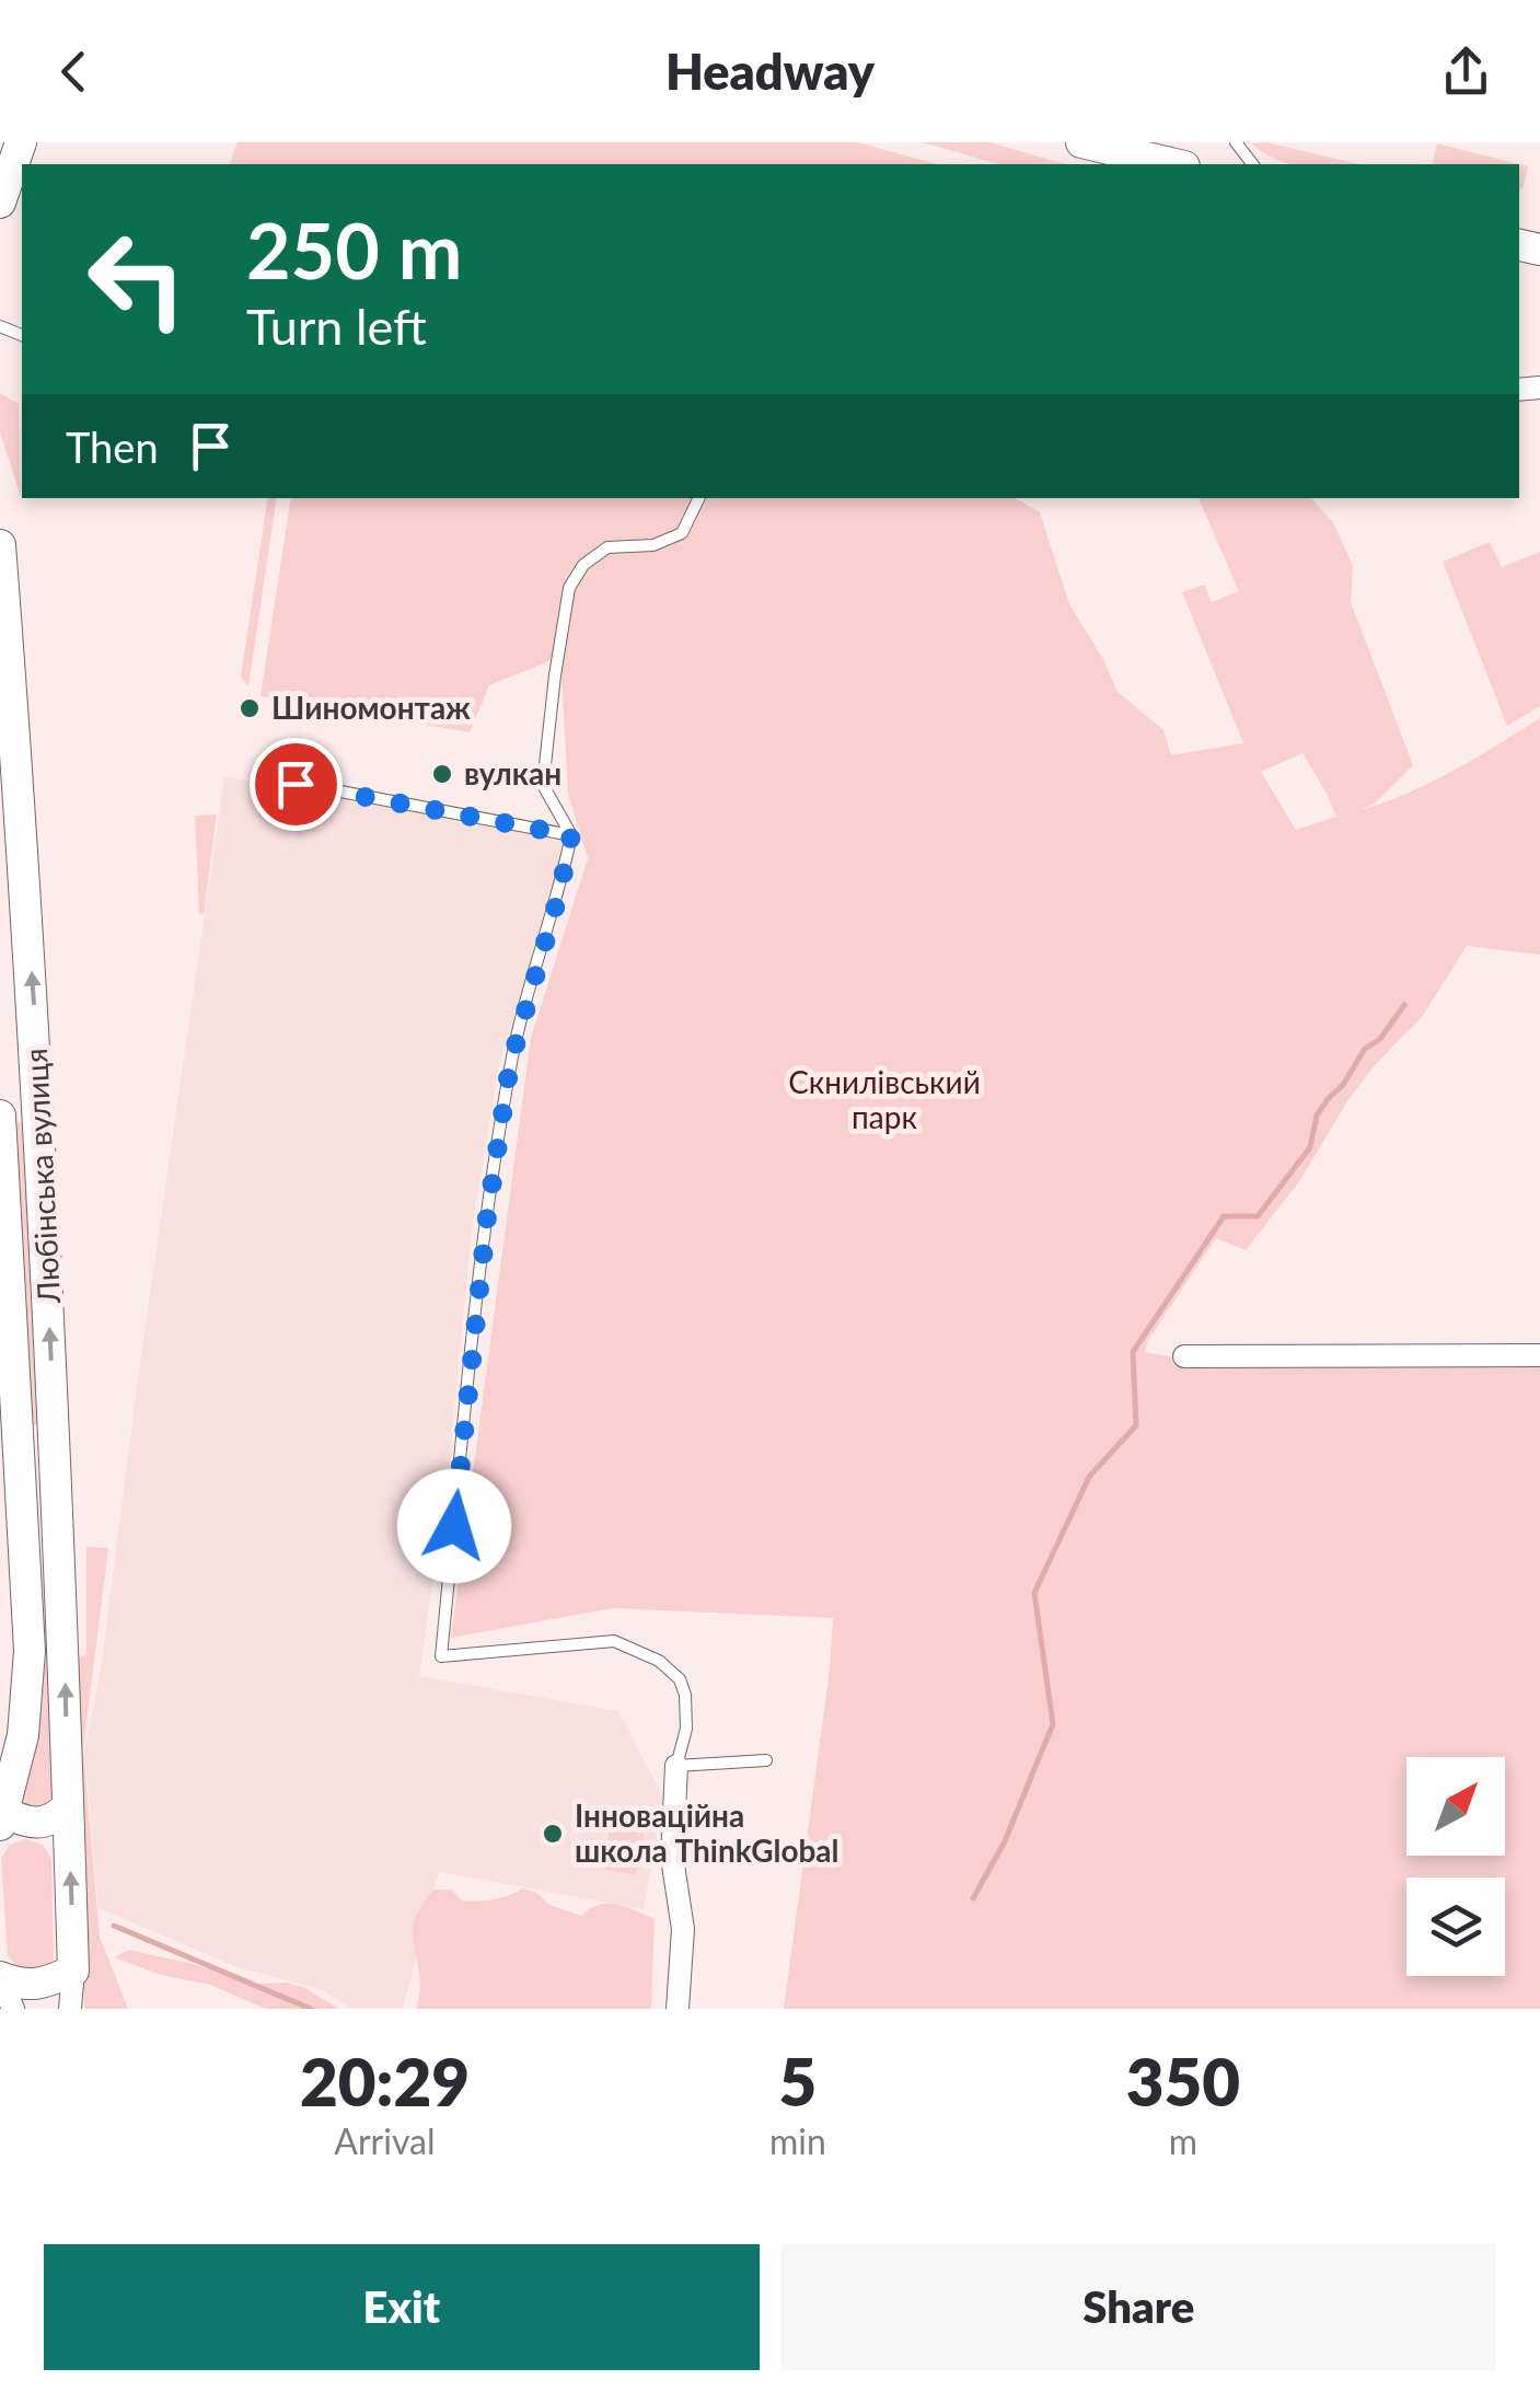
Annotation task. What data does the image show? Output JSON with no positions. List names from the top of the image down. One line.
{"streets":{"street":["Любінська вулиця"]},"parks":["Скнилівський парк"],"places":["Шиномонтаж","вулкан","Інноваційна школа ThinkGlobal"],"north":"top right","page":{"header":"Headway","turn":["250 m","Turn left"],"then":"Then","eta":["20:29","Arrival","5","min","350","m"],"buttons":["Exit","Share"]}}
